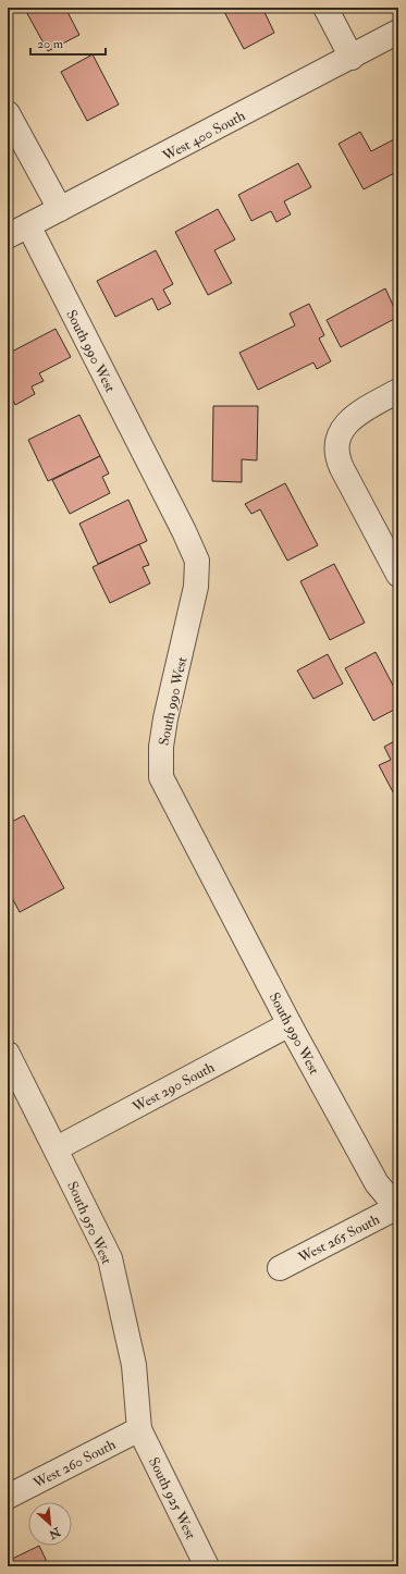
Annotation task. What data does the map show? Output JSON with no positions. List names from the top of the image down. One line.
{"streets":{"street":["West 400 South","South 990 West","West 290 South","South 950 West","West 265 South","West 260 South","South 925 West"]},"crossings":[["West 400 South","South 990 West"],["South 990 West","West 290 South"],["South 990 West","West 265 South"],["West 290 South","South 950 West"],["South 950 West","West 260 South"],["South 950 West","South 925 West"],["West 260 South","South 925 West"]],"scale_bar":"20 m","north":"bottom right"}
